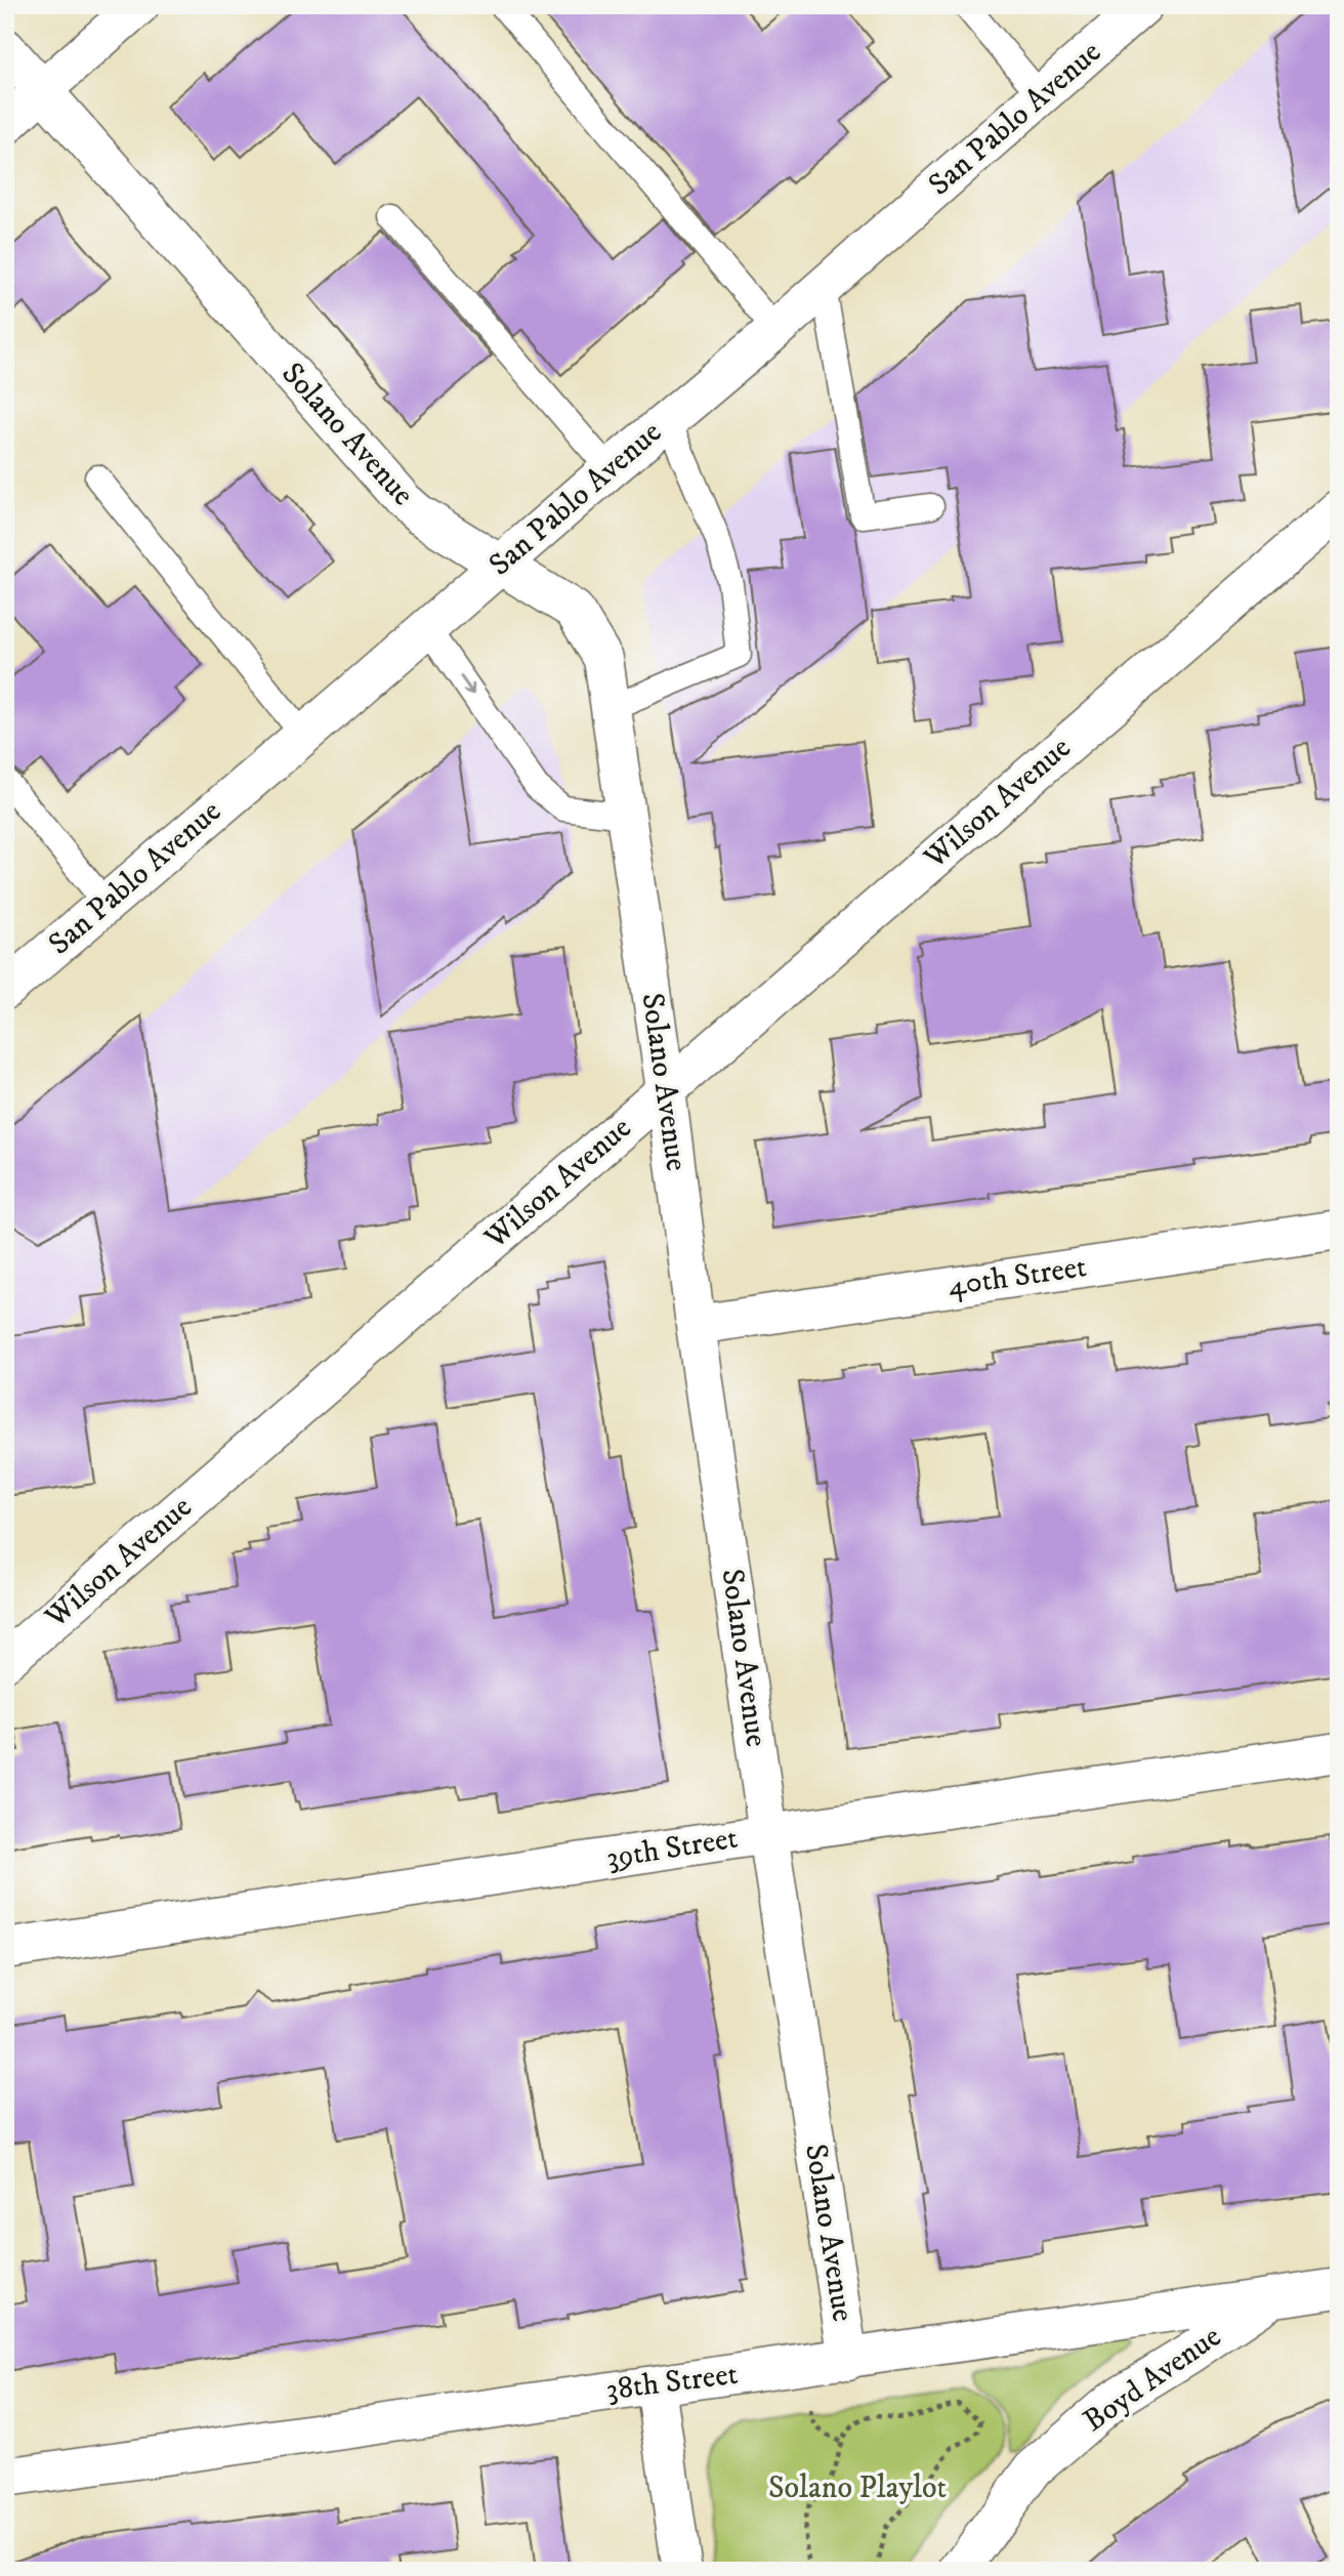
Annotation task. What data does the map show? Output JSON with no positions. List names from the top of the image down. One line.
{"streets":{"street":["San Pablo Avenue","Solano Avenue","Wilson Avenue","40th Street","39th Street","Boyd Avenue","38th Street"]},"crossings":[["San Pablo Avenue","Solano Avenue"],["Solano Avenue","Wilson Avenue"],["Solano Avenue","40th Street"],["Solano Avenue","39th Street"],["Solano Avenue","38th Street"],["Boyd Avenue","38th Street"]],"parks":["Solano Playlot"]}
